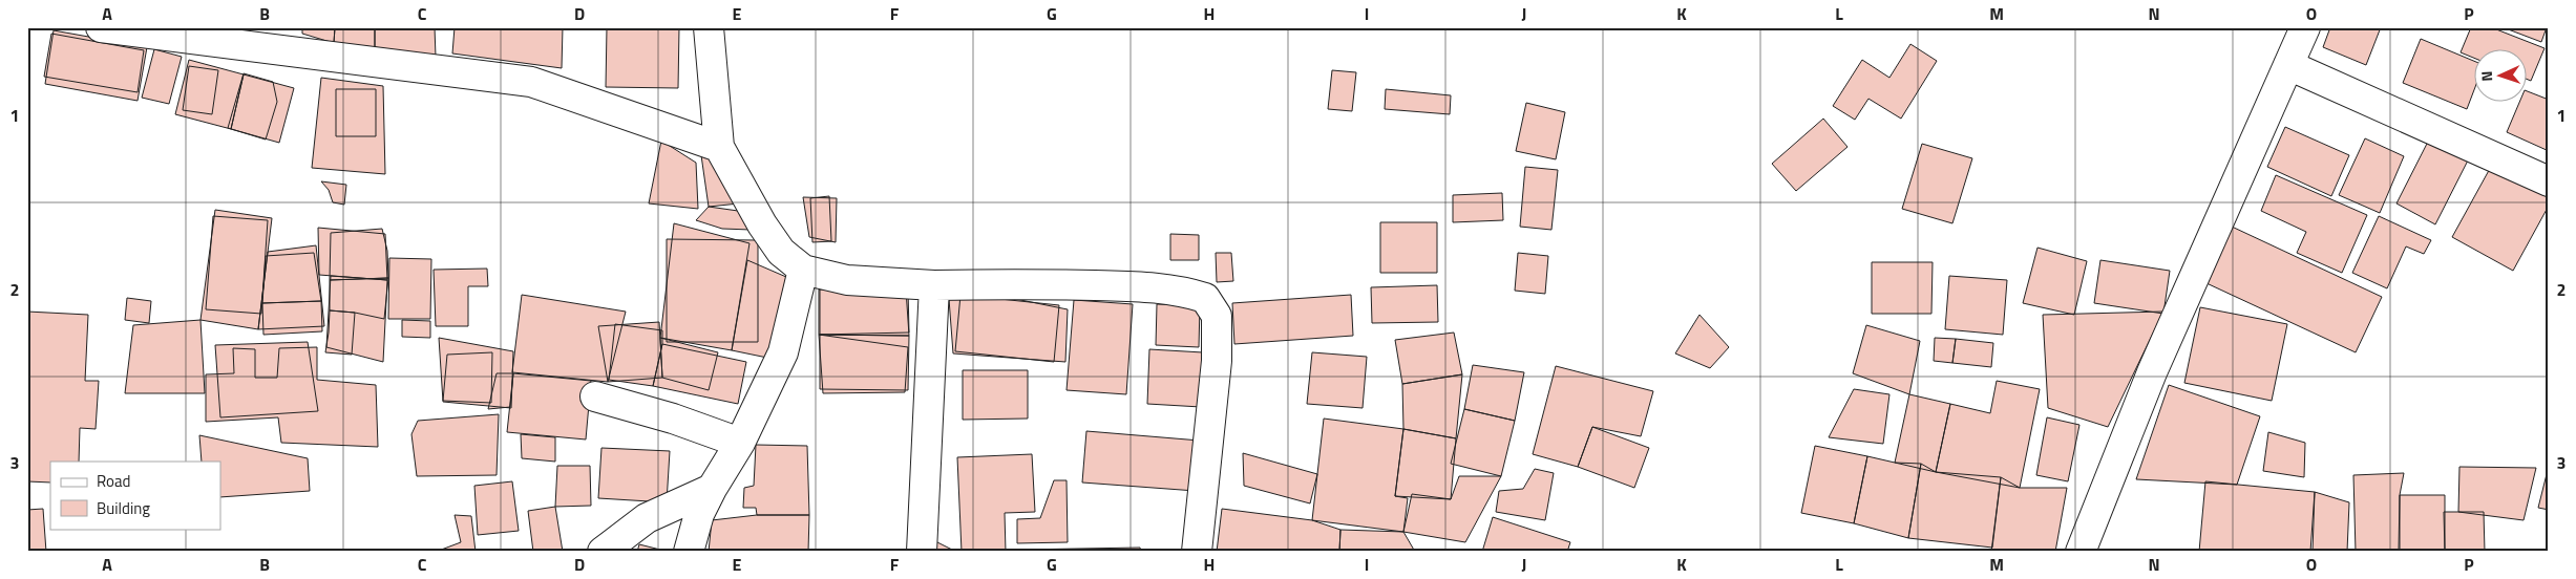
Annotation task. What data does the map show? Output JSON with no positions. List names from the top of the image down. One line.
{"legend":["Road","Building"],"north":"left","grid":{"columns":["A","B","C","D","E","F","G","H","I","J","K","L","M","N","O","P"],"rows":["1","2","3"]}}
